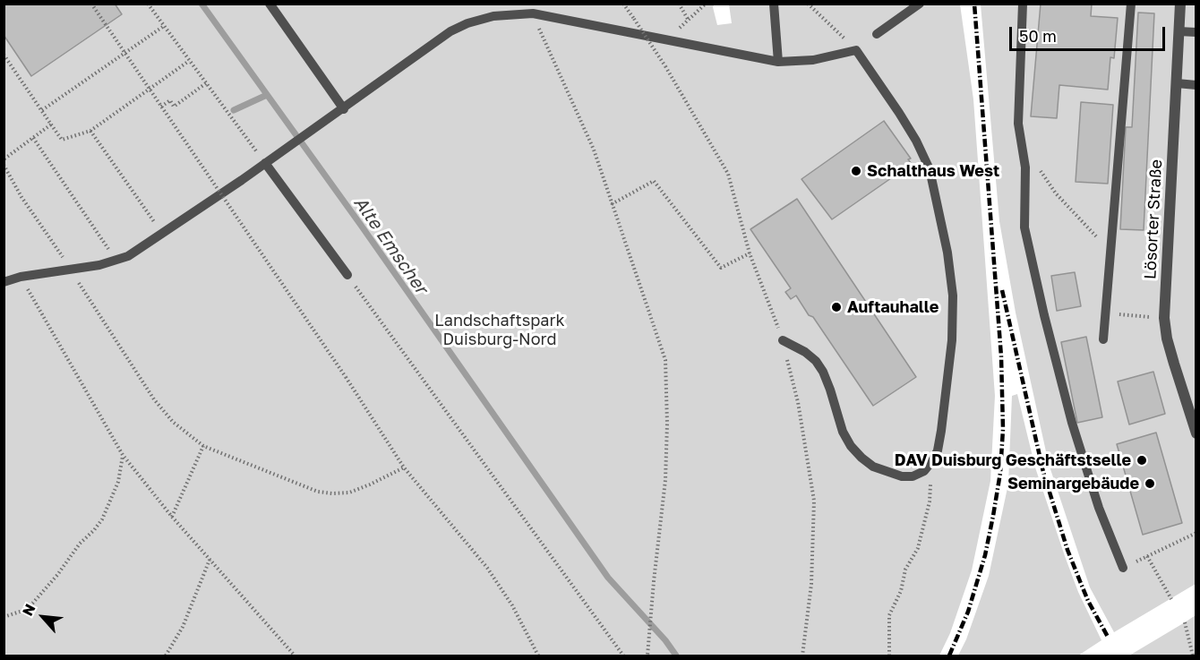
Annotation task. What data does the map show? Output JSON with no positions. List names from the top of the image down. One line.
{"streets":{"street":["Lösorter Straße"]},"water":["Alte Emscher"],"parks":["Landschaftspark Duisburg-Nord"],"places":["Schalthaus West","Auftauhalle","DAV Duisburg Geschäftstselle","Seminargebäude"],"scale_bar":"50 m","north":"top left"}
